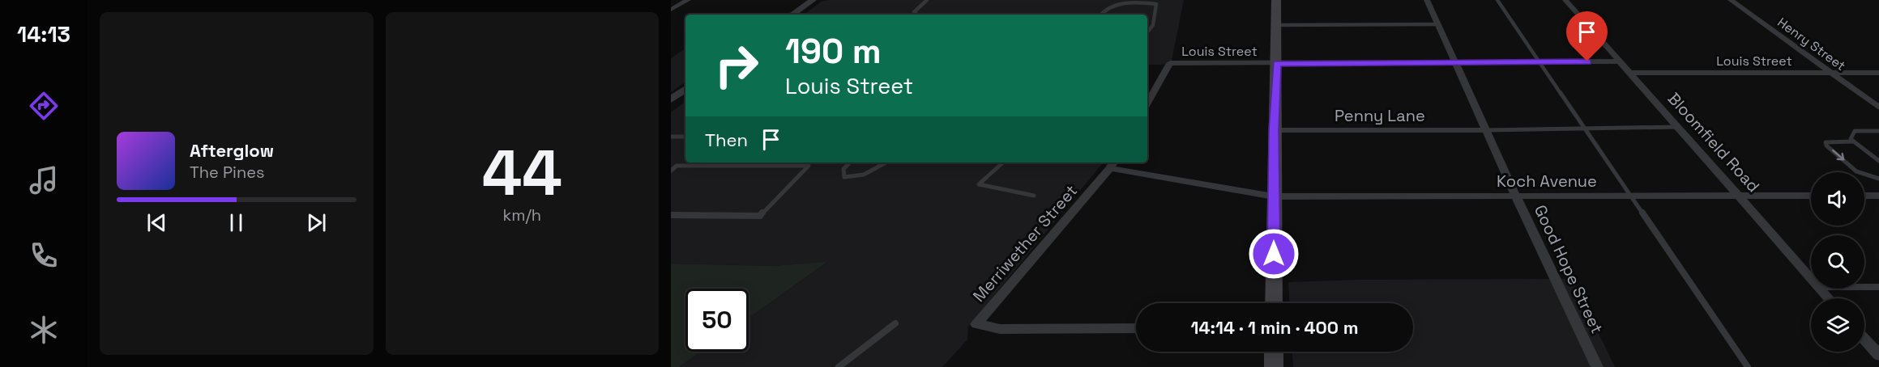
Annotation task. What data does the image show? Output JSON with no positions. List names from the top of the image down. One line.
{"streets":{"street":["Henry Street","Louis Street","Penny Lane","Bloomfield Road","Koch Avenue","Merriwether Street","Good Hope Street"]},"crossings":[["Henry Street","Louis Street"],["Louis Street","Bloomfield Road"],["Louis Street","Good Hope Street"],["Penny Lane","Good Hope Street"],["Bloomfield Road","Koch Avenue"],["Koch Avenue","Merriwether Street"],["Koch Avenue","Good Hope Street"]],"page":{"tabs":"14:13","tile":["44","km/h"],"turn":["190 m","Louis Street"],"then":"Then","song":["Afterglow","The Pines"],"limit":"50","trip":"14:14 · 1 min · 400 m"}}
